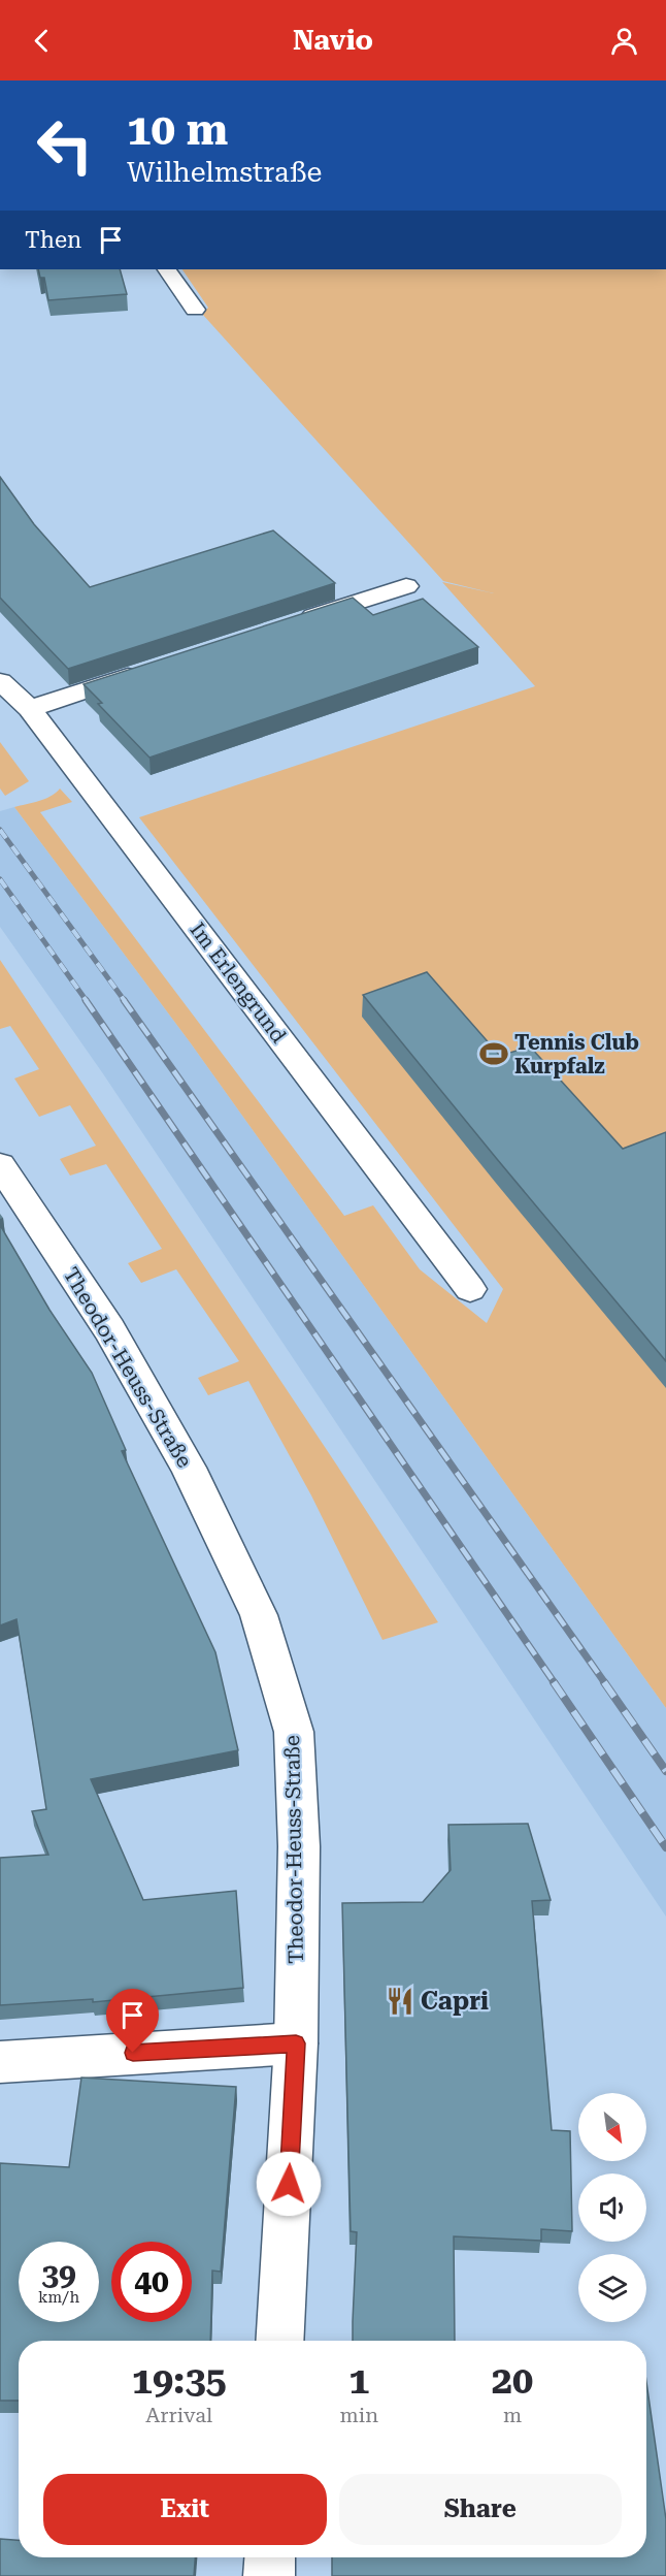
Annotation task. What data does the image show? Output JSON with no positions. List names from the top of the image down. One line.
{"streets":{"street":["Im Erlengrund","Theodor-Heuss-Straße"]},"places":{"sports":["Tennis Club Kurpfalz"],"restaurant":["Capri"]},"north":"bottom right","page":{"header":"Navio","turn":["10 m","Wilhelmstraße"],"then":"Then","speed":"39 km/h","limit":"40","eta":["19:35","Arrival","1","min","20","m"],"buttons":["Exit","Share"]}}
